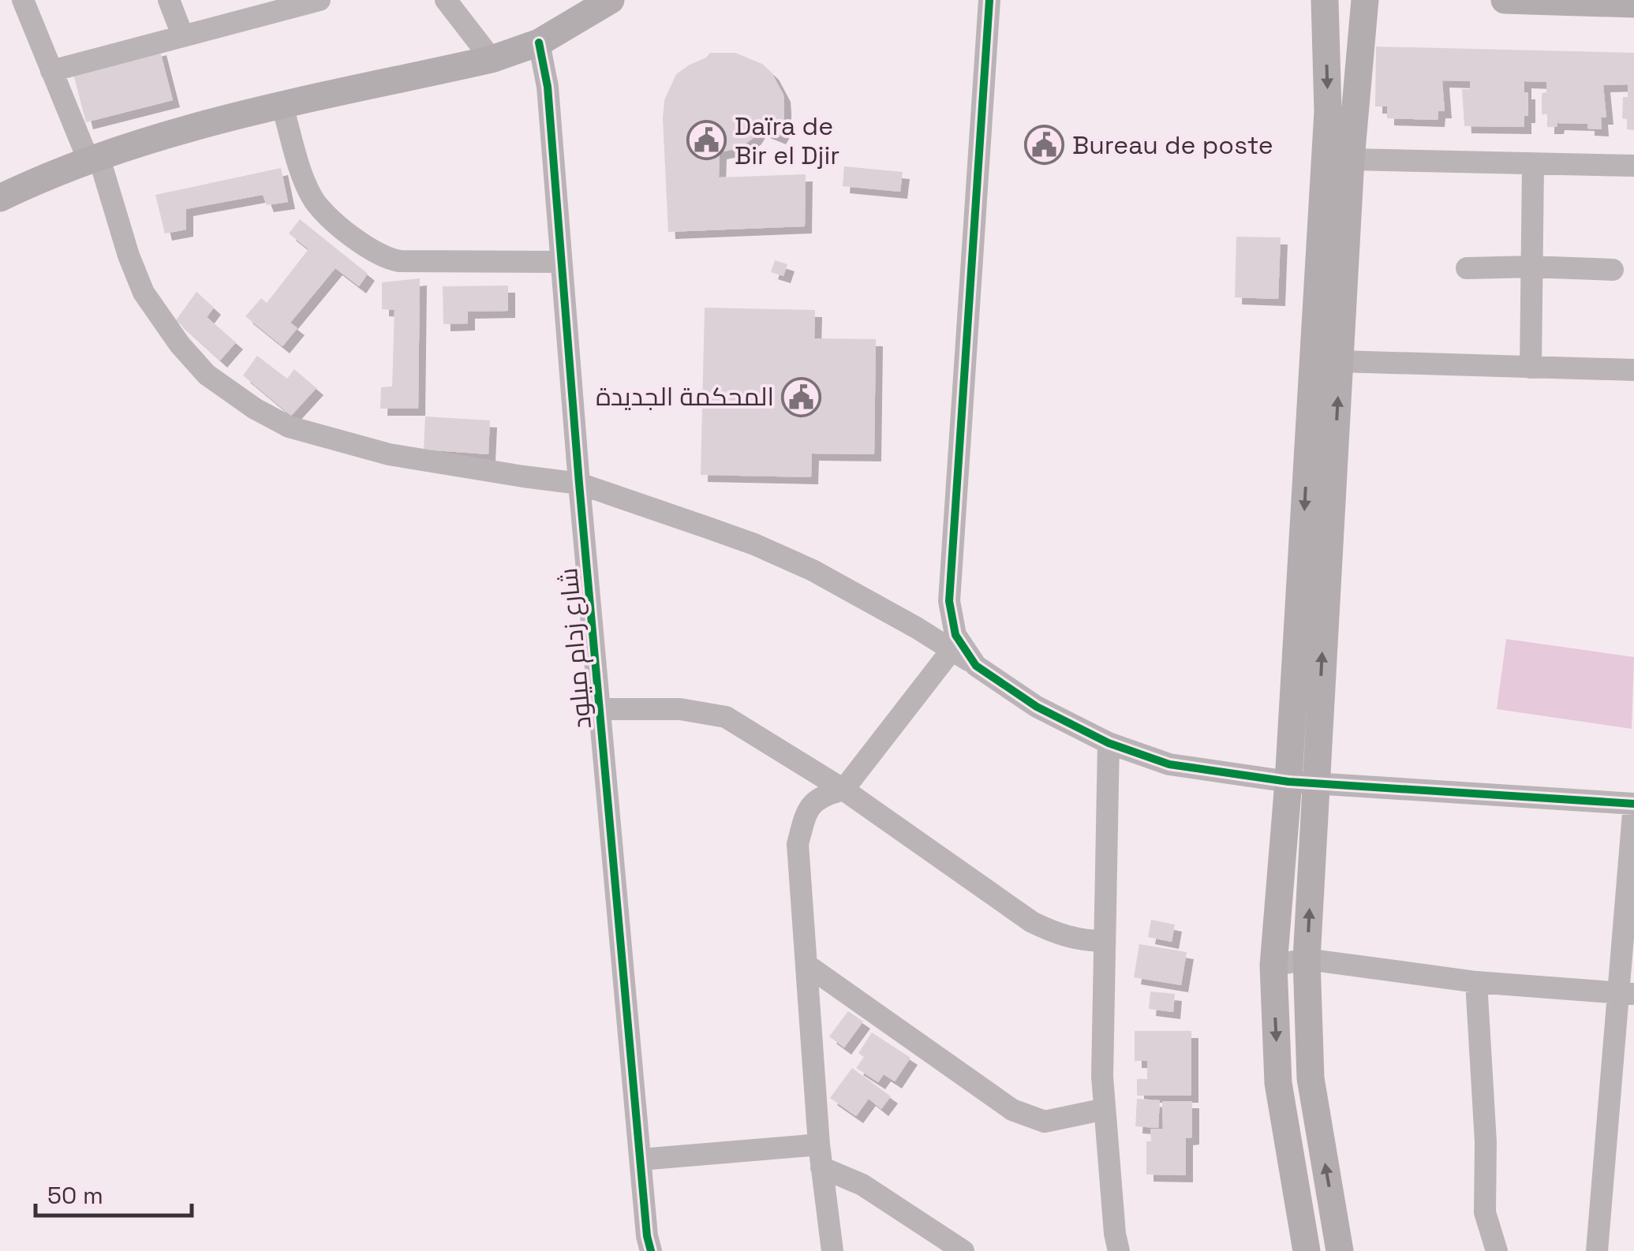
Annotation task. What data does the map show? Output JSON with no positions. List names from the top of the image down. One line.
{"streets":{"street":["شارع زدام ميلود"]},"places":{"public building":["Daïra de Bir el Djir","Bureau de poste","المحكمة الجديدة"]},"scale_bar":"50 m"}
